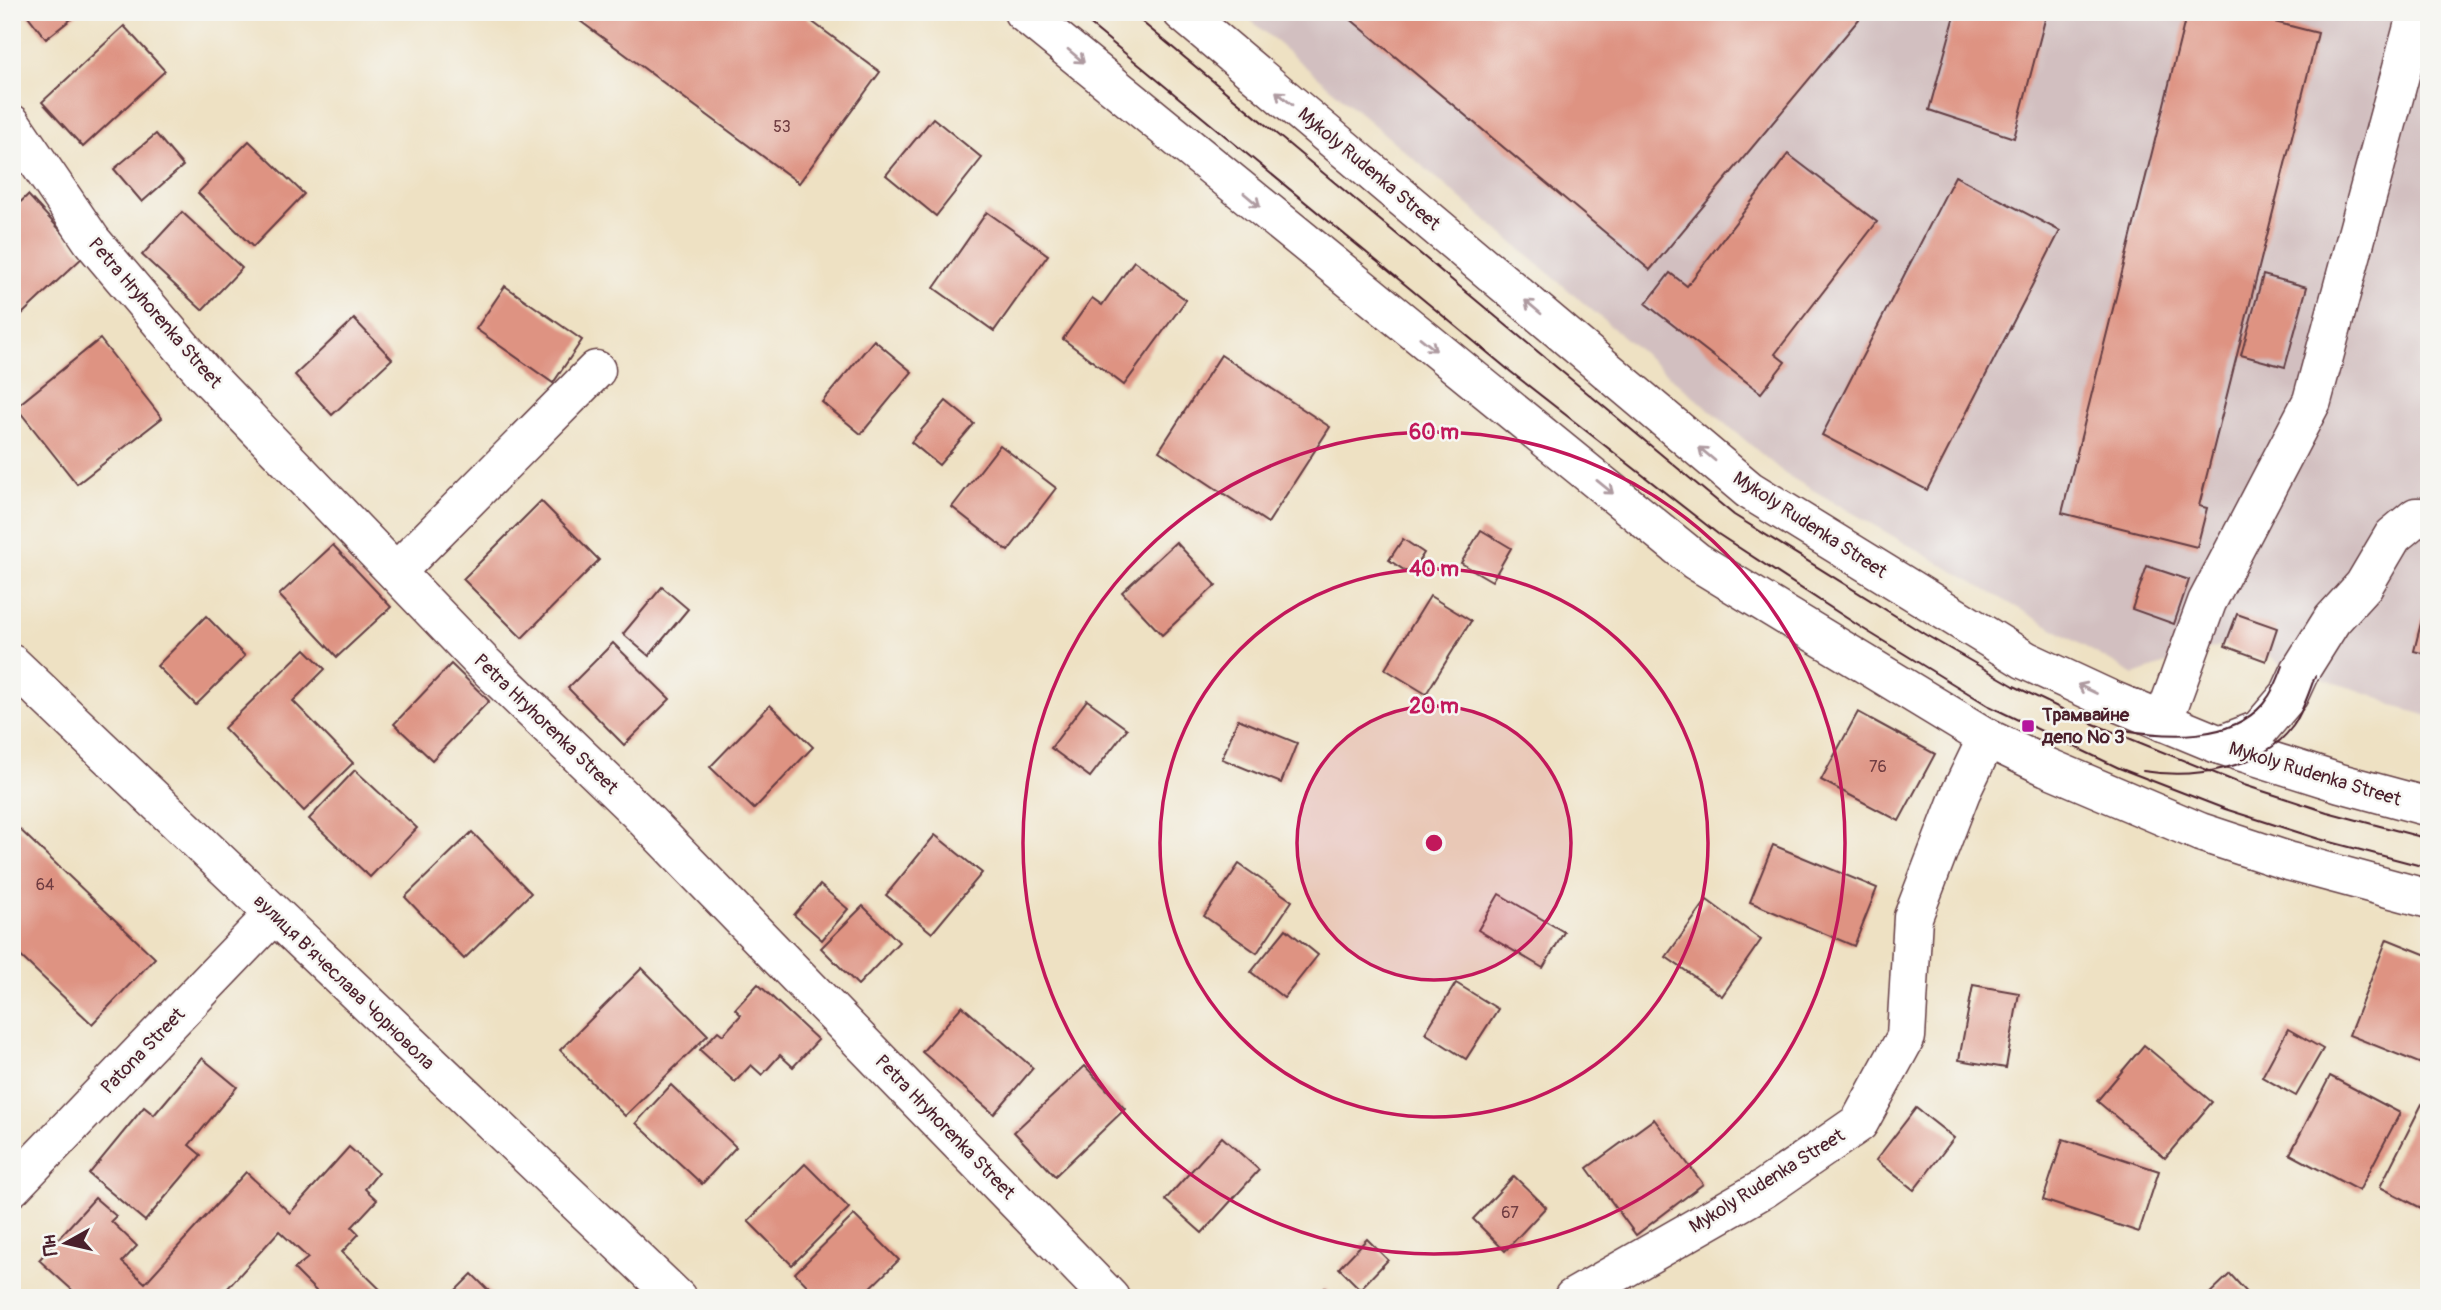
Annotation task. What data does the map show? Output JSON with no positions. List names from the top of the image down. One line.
{"streets":{"street":["Mykoly Rudenka Street","Petra Hryhorenka Street","вулиця В'ячеслава Чорновола","Patona Street"]},"crossings":[["вулиця В'ячеслава Чорновола","Patona Street"]],"places":{"transit":["Трамвайне депо № 3"]},"house_numbers":["53","76","64","67"],"north":"left","rings":["60 m","40 m","20 m"]}
